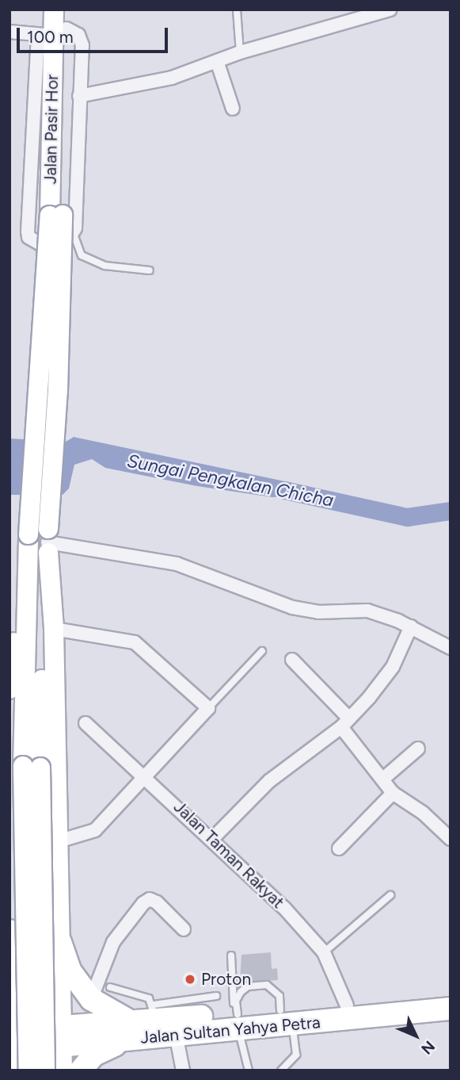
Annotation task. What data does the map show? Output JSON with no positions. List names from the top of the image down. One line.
{"streets":{"highway":["Jalan Sultan Yahya Petra"],"main road":["Jalan Pasir Hor"],"street":["Jalan Taman Rakyat"]},"crossings":[["Jalan Taman Rakyat","Jalan Sultan Yahya Petra"]],"water":["Sungai Pengkalan Chicha"],"places":["Proton"],"scale_bar":"100 m","north":"bottom right"}
